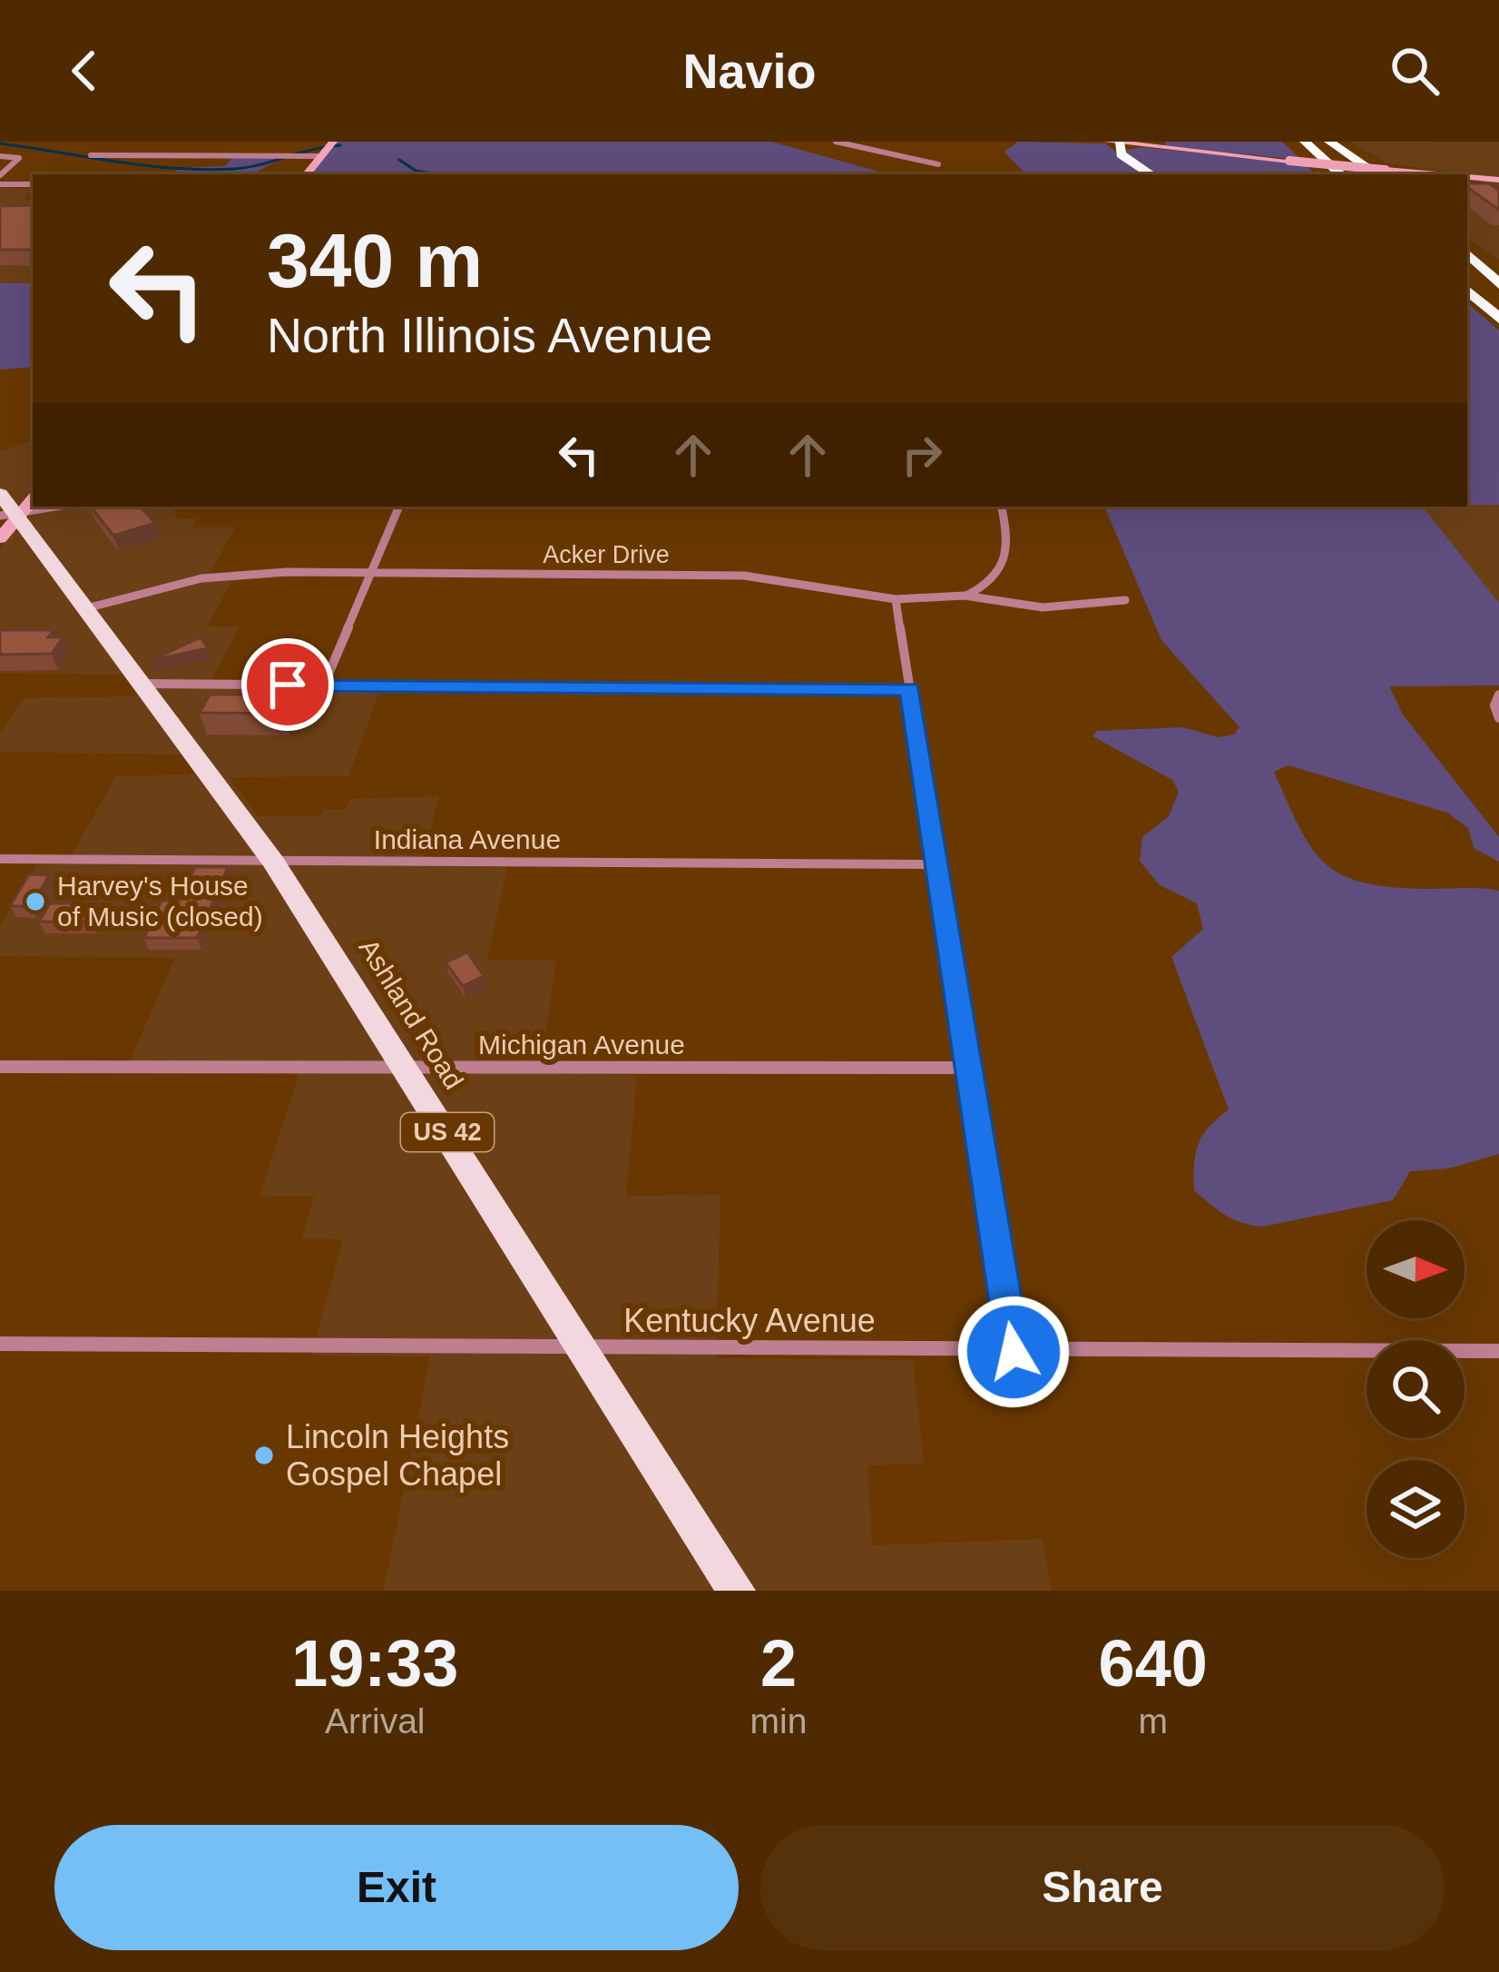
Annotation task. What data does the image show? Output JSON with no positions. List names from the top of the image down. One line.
{"streets":{"main road":["Ashland Road","US 42"],"street":["Acker Drive","Indiana Avenue","Michigan Avenue","Kentucky Avenue"]},"crossings":[["Acker Drive","Ashland Road"],["Indiana Avenue","Ashland Road"],["Ashland Road","Michigan Avenue"],["Ashland Road","Kentucky Avenue"]],"places":["Harvey's House of Music (closed)","Lincoln Heights Gospel Chapel"],"north":"right","page":{"header":"Navio","turn":["340 m","North Illinois Avenue"],"eta":["19:33","Arrival","2","min","640","m"],"buttons":["Exit","Share"]}}
